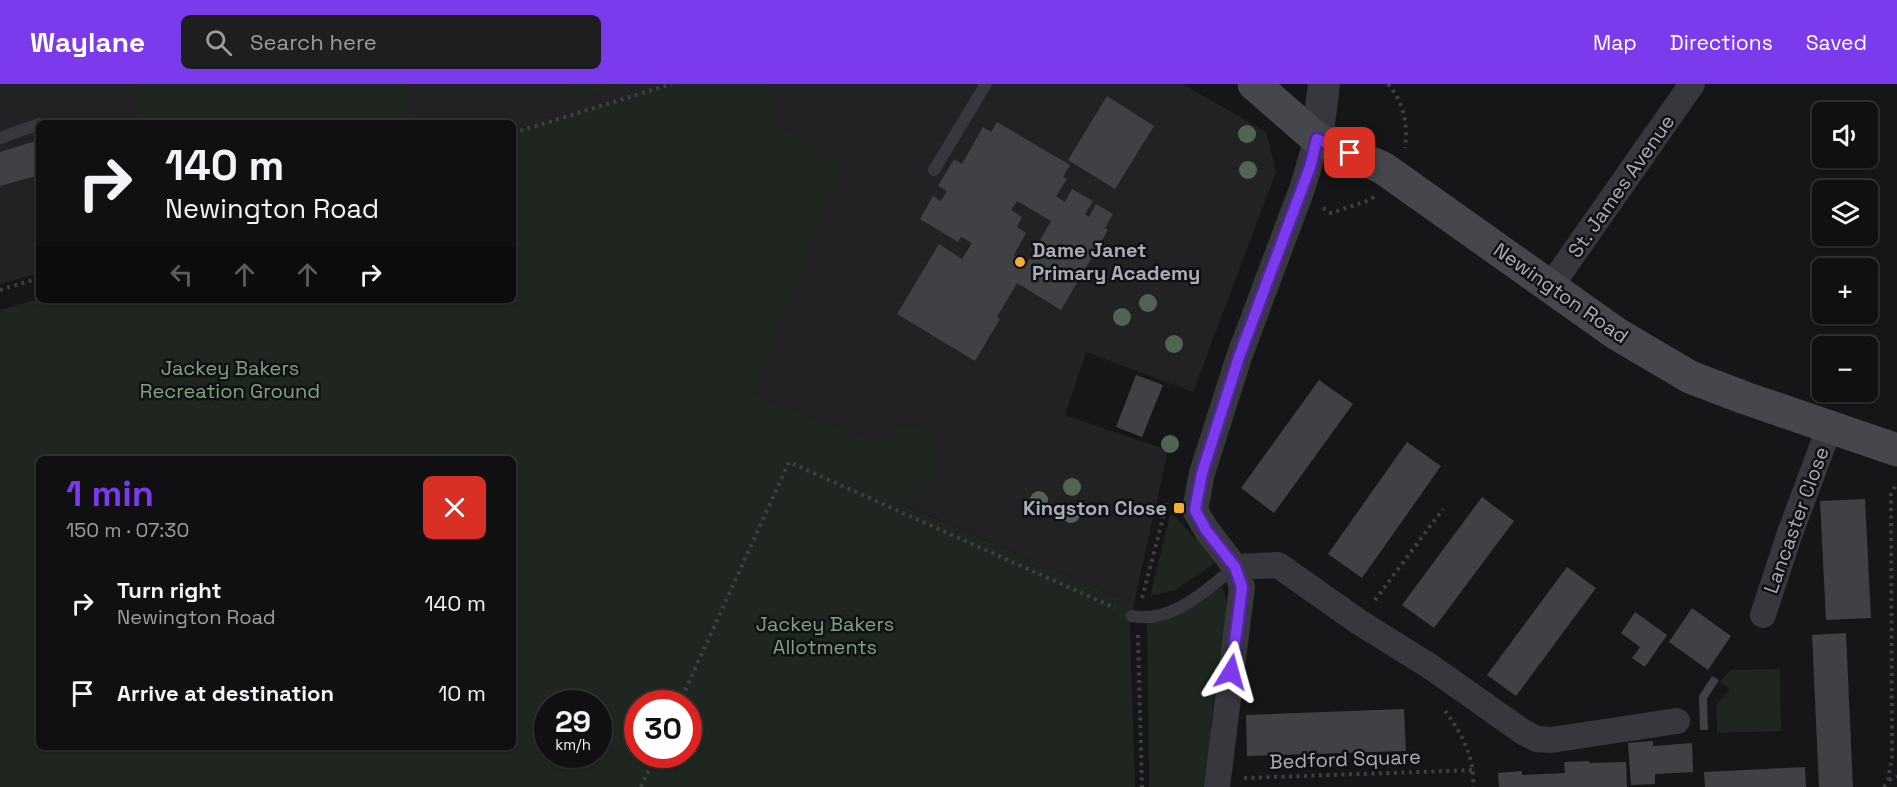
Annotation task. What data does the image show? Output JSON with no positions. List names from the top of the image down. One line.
{"streets":{"main road":["Newington Road"],"street":["St. James Avenue","Lancaster Close"],"path":["Bedford Square"]},"crossings":[["St. James Avenue","Newington Road"],["Newington Road","Lancaster Close"]],"parks":["Jackey Bakers Recreation Ground","Jackey Bakers Allotments"],"places":{"other":["Dame Janet Primary Academy"],"transit":["Kingston Close"]},"page":{"header":"Waylane","search":"Search here","nav":["Map","Directions","Saved"],"map_buttons":["+","−"],"turn":["140 m","Newington Road"],"heading":["1 min","150 m · 07:30"],"list":[{"name":"Turn right","note":"Newington Road","value":"140 m"},{"name":"Arrive at destination","value":"10 m"}],"speed":"29 km/h","limit":"30"}}
